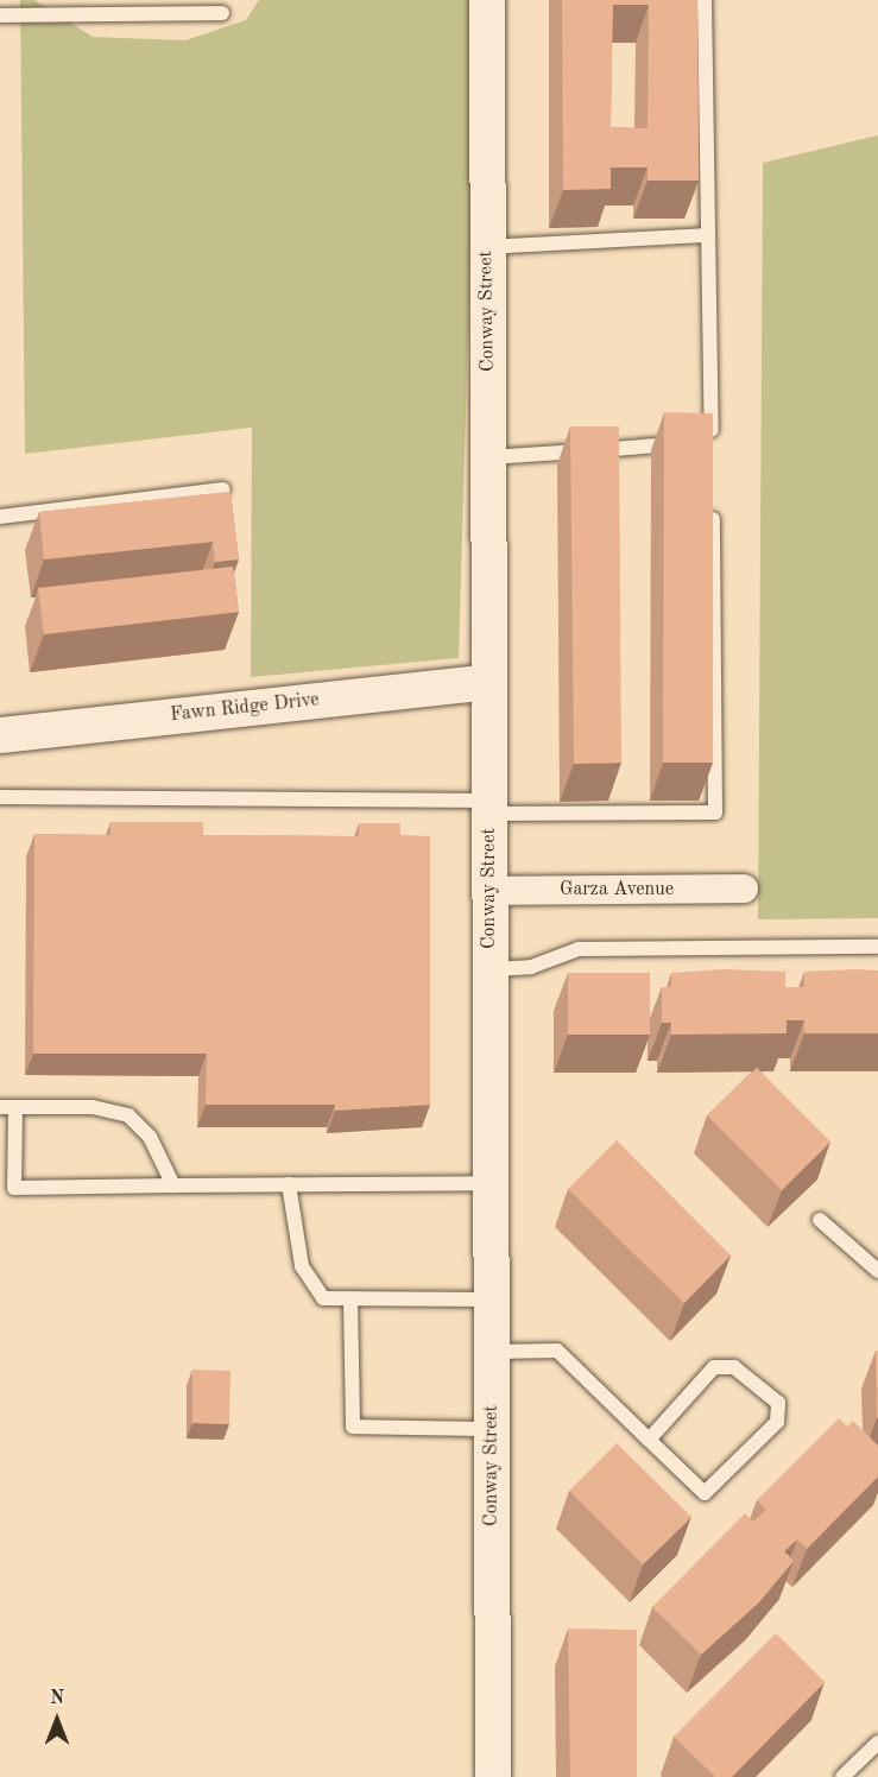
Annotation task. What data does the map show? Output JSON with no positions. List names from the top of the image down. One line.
{"streets":{"street":["Conway Street","Fawn Ridge Drive","Garza Avenue"]},"crossings":[["Conway Street","Fawn Ridge Drive"],["Conway Street","Garza Avenue"]],"north":"top"}
